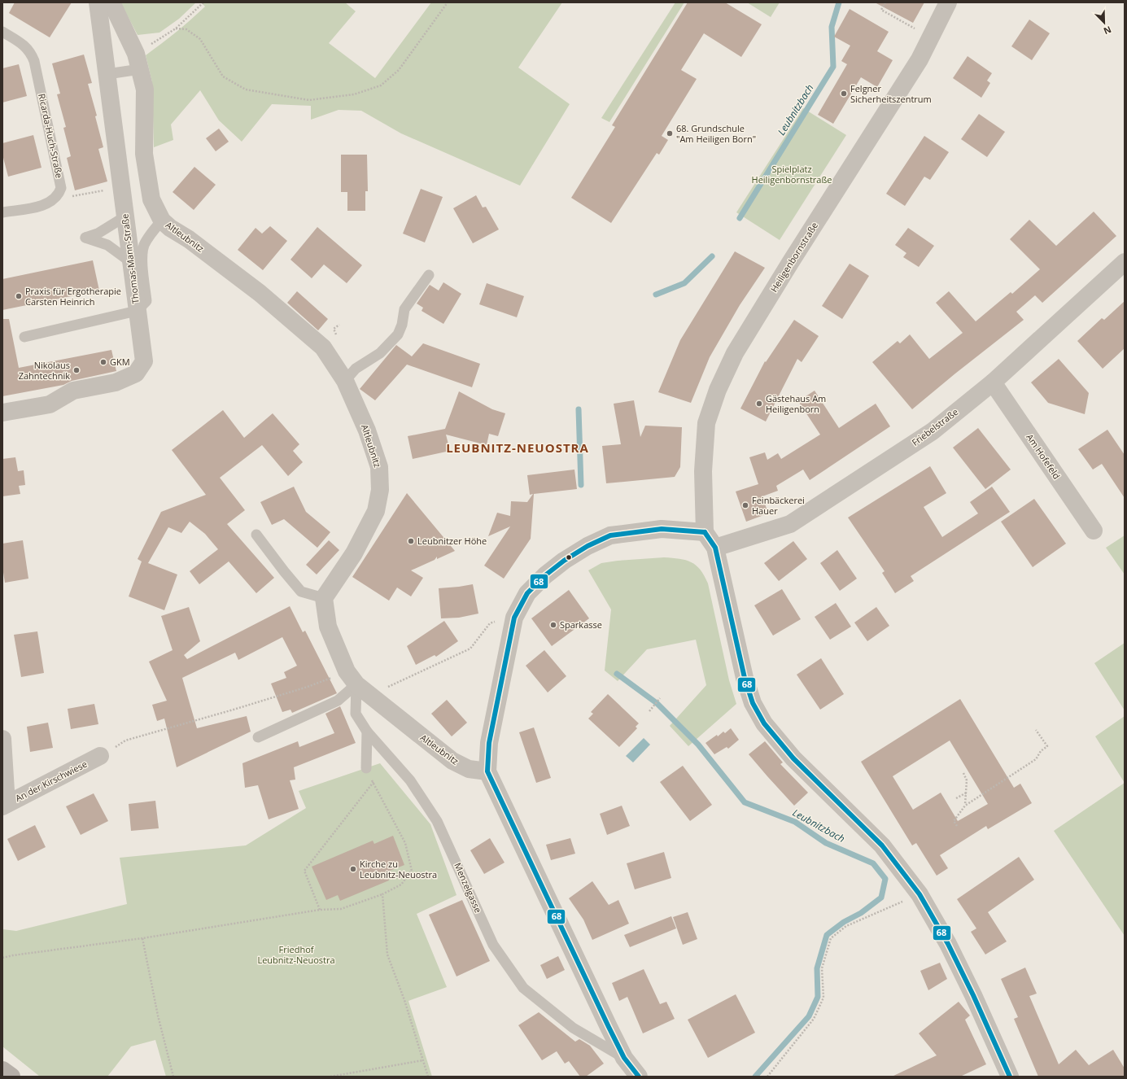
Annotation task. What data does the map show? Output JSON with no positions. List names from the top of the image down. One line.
{"streets":{"street":["Altleubnitz","Heiligenbornstraße","Thomas-Mann-Straße","Friebelstraße","Am Hofefeld","An der Kirschwiese"],"lane":["Ricarda-Huch-Straße","Menzelgasse"]},"crossings":[["Altleubnitz","Menzelgasse"],["Friebelstraße","Am Hofefeld"]],"districts":["LEUBNITZ-NEUOSTRA"],"water":["Leubnitzbach"],"parks":["Spielplatz Heiligenbornstraße","Friedhof Leubnitz-Neuostra"],"places":["Felgner Sicherheitszentrum","68. Grundschule \"Am Heiligen Born\"","Praxis für Ergotherapie Carsten Heinrich","GKM","Nikolaus Zahntechnik","Gästehaus Am Heiligenborn","Feinbäckerei Hauer","Leubnitzer Höhe","Sparkasse","Kirche zu Leubnitz-Neuostra"],"lines":["transit line 68"],"north":"bottom right"}
